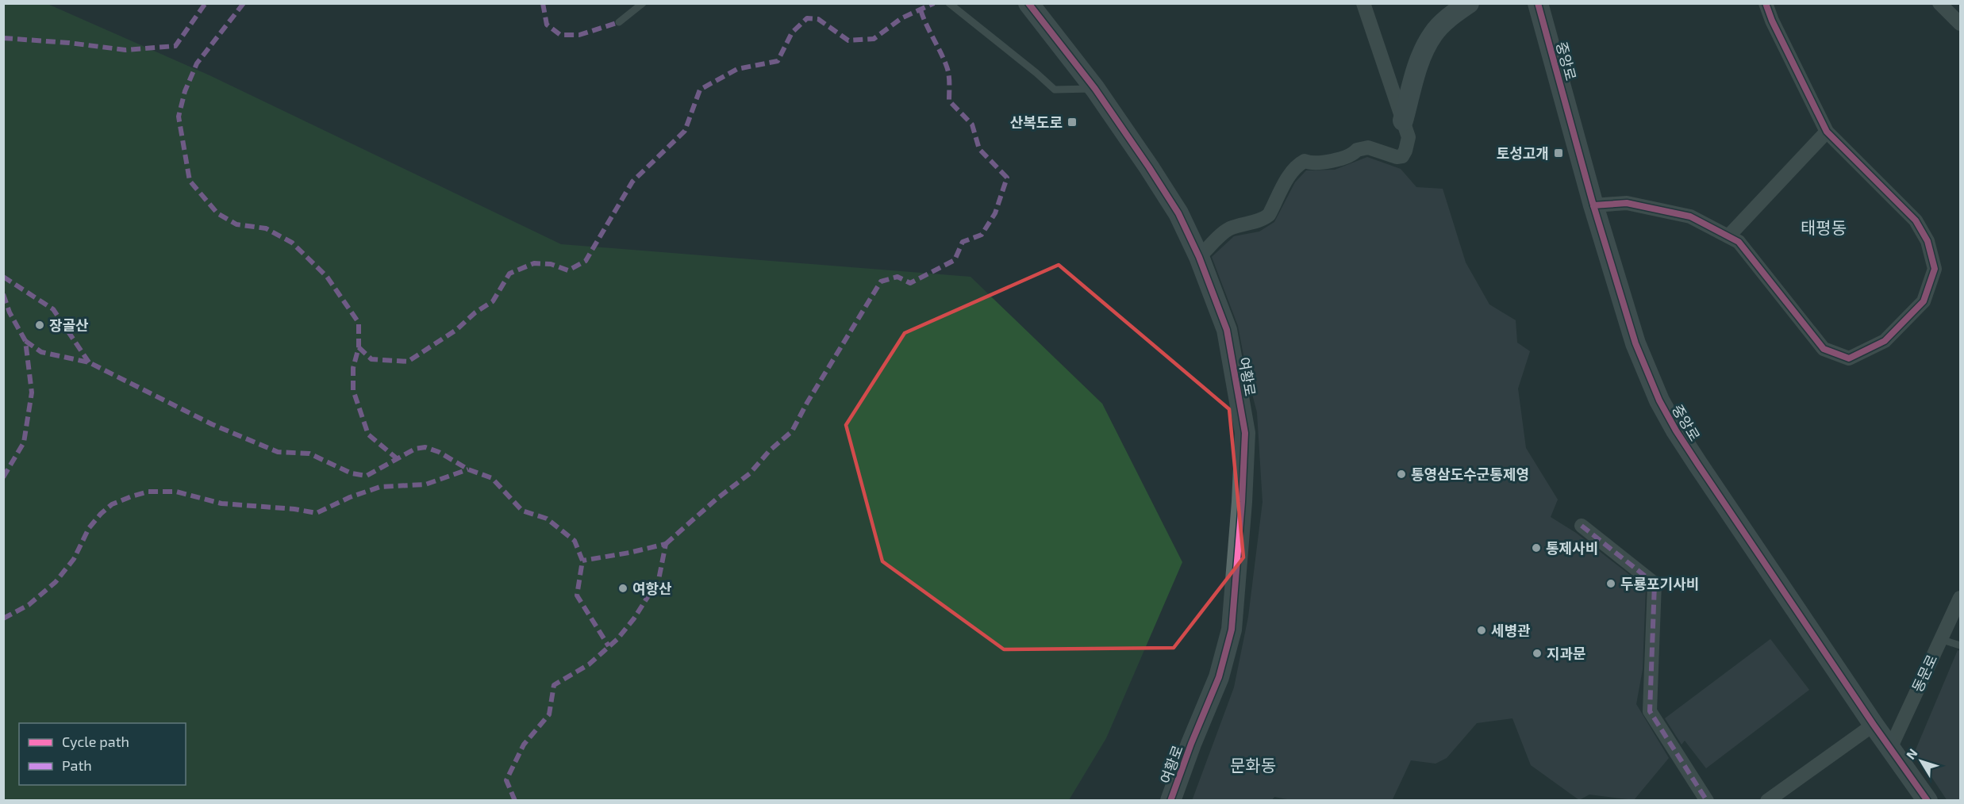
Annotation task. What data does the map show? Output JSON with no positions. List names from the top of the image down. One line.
{"streets":{"street":["중앙로","여황로","동문로"]},"crossings":[["중앙로","동문로"]],"districts":["태평동","문화동"],"places":{"transit":["산복도로","토성고개"],"other":["장골산","통영삼도수군통제영","통제사비","두룡포기사비","여항산","세병관","지과문"]},"legend":["Cycle path","Path"],"north":"top left"}
